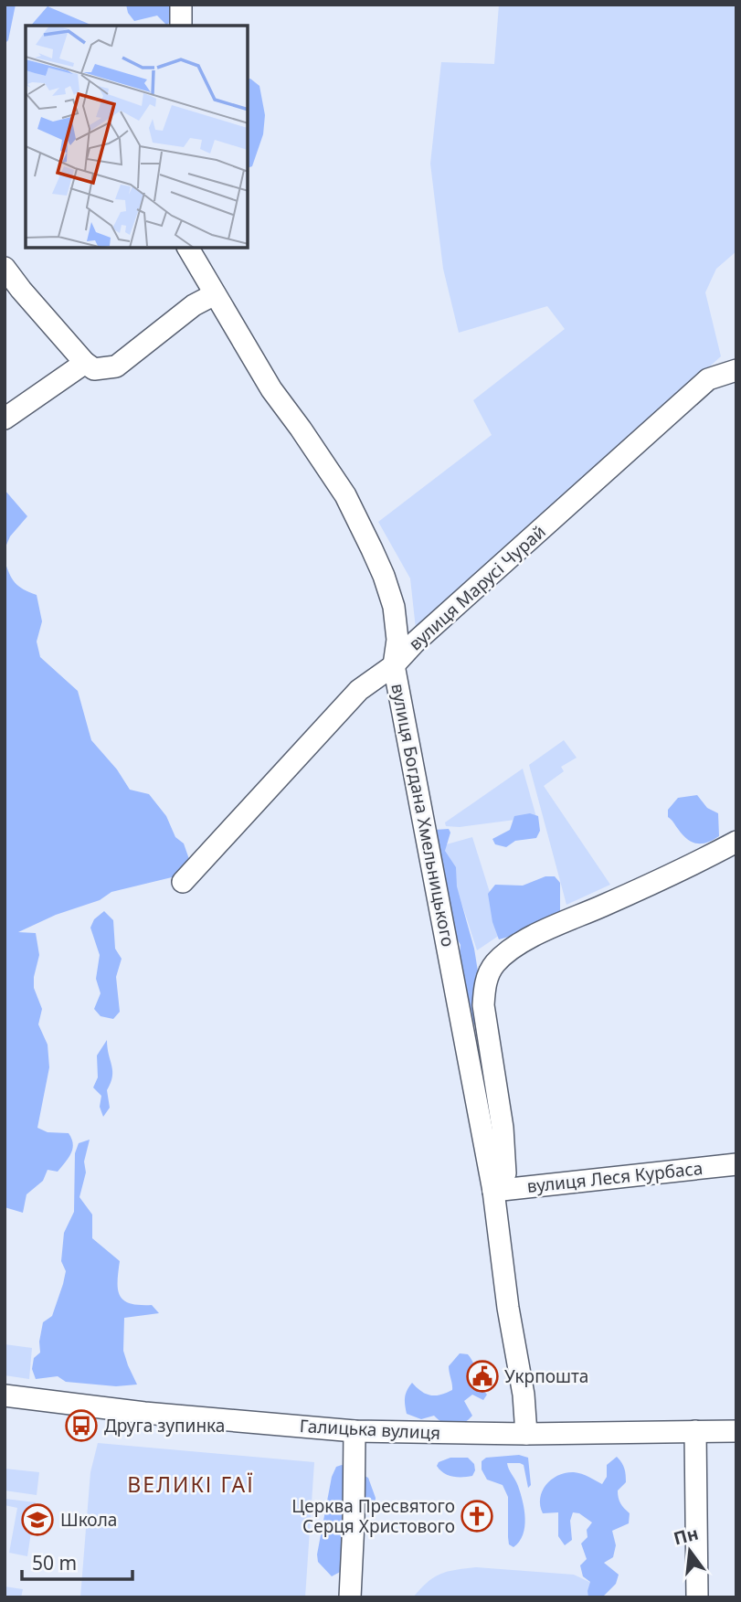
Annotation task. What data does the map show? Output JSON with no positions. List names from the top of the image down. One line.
{"streets":{"street":["вулиця Марусі Чурай","вулиця Богдана Хмельницького","вулиця Леся Курбаса","Галицька вулиця"]},"crossings":[["вулиця Марусі Чурай","вулиця Богдана Хмельницького"],["вулиця Богдана Хмельницького","вулиця Леся Курбаса"],["вулиця Богдана Хмельницького","Галицька вулиця"]],"districts":["ВЕЛИКІ ГАЇ"],"places":{"public building":["Укрпошта"],"bus stop":["Друга зупинка"],"church":["Церква Пресвятого Серця Христового"],"school or university":["Школа"]},"scale_bar":"50 m","north":"top"}
